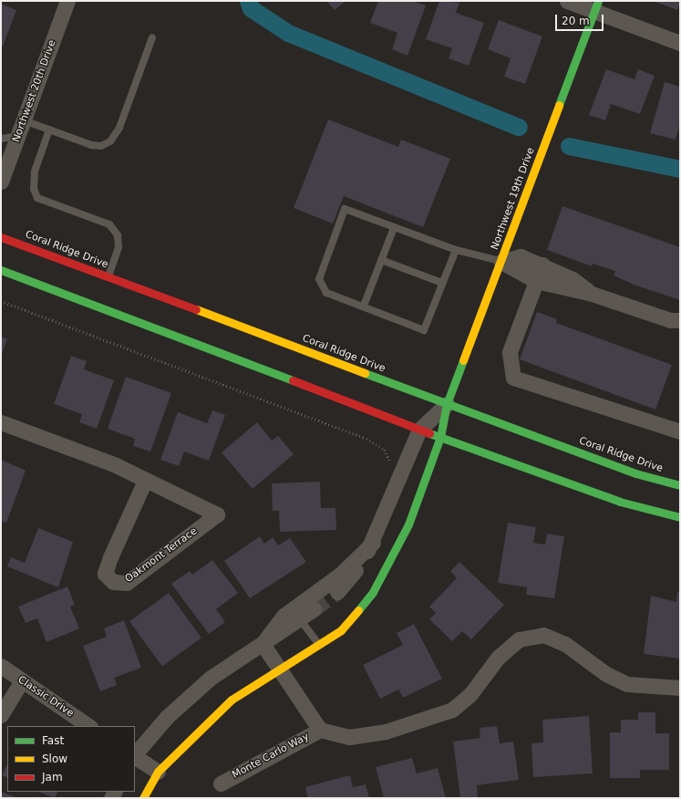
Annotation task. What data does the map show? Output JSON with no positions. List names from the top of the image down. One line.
{"streets":{"main road":["Northwest 19th Drive","Coral Ridge Drive"],"street":["Northwest 20th Drive","Oakmont Terrace","Classic Drive","Monte Carlo Way"]},"crossings":[["Northwest 19th Drive","Coral Ridge Drive"],["Northwest 19th Drive","Monte Carlo Way"]],"legend":["Fast","Slow","Jam"],"scale_bar":"20 m"}
